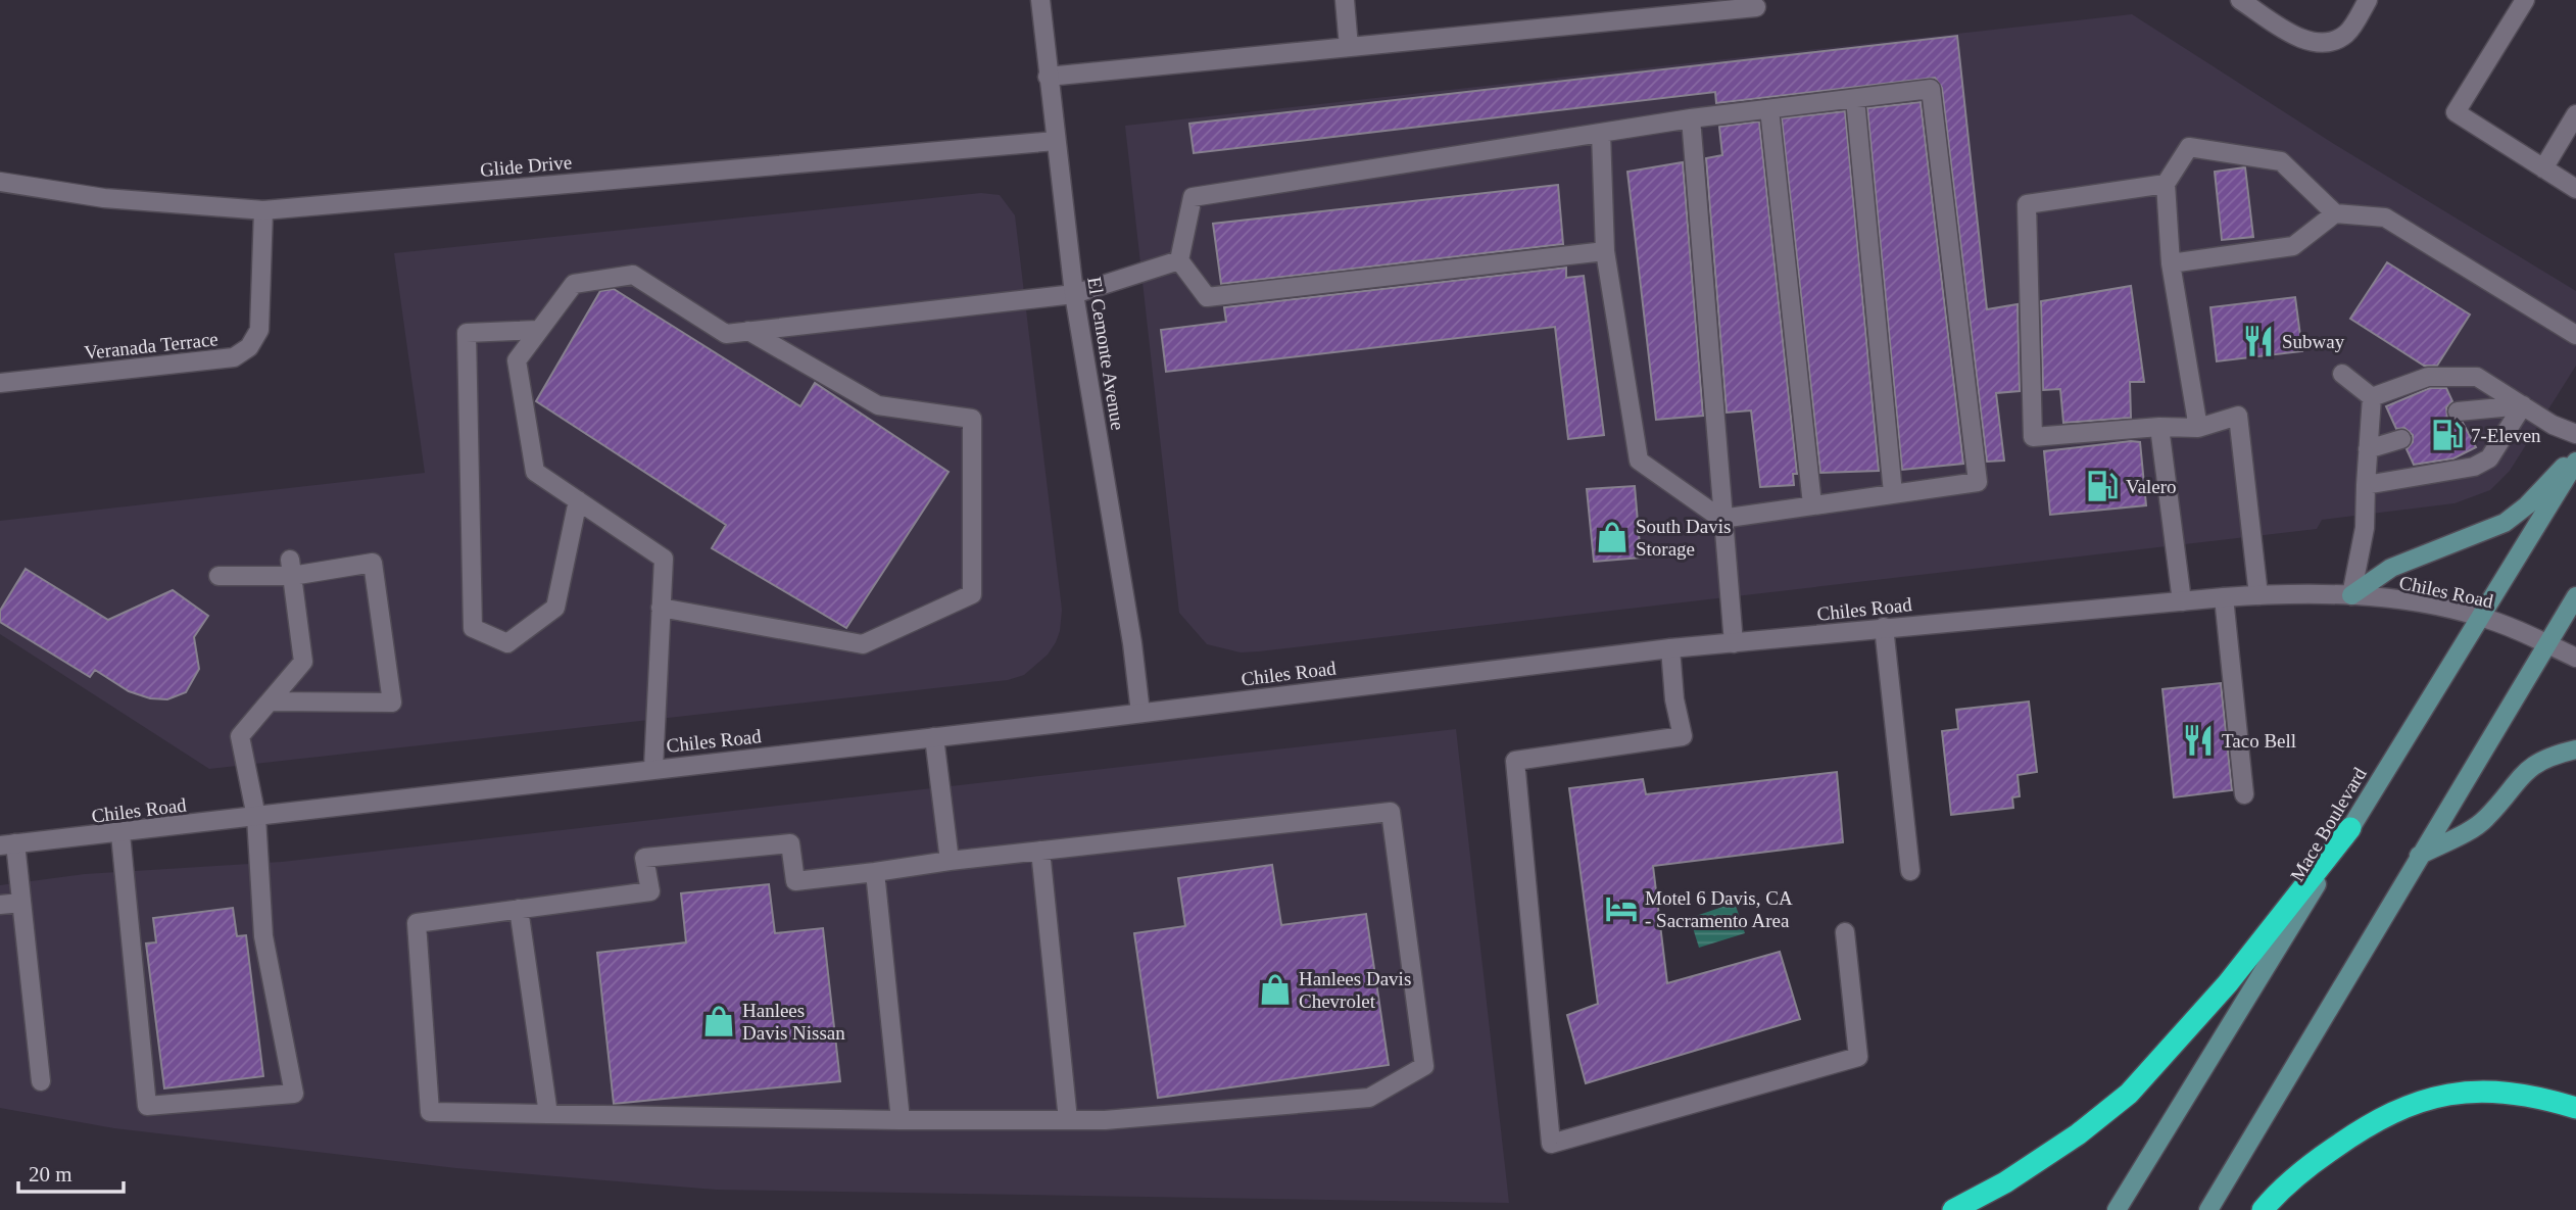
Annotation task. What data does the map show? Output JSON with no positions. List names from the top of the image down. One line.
{"streets":{"main road":["Mace Boulevard"],"street":["Glide Drive","Veranada Terrace","El Cemonte Avenue","Chiles Road"]},"crossings":[["Glide Drive","Veranada Terrace"],["Glide Drive","El Cemonte Avenue"],["El Cemonte Avenue","Chiles Road"],["Chiles Road","Mace Boulevard"]],"places":{"restaurant":["Subway","Taco Bell"],"fuel station":["7-Eleven","Valero"],"shop":["South Davis Storage","Hanlees Davis Chevrolet","Hanlees Davis Nissan"],"hotel":["Motel 6 Davis, CA - Sacramento Area"]},"scale_bar":"20 m"}
